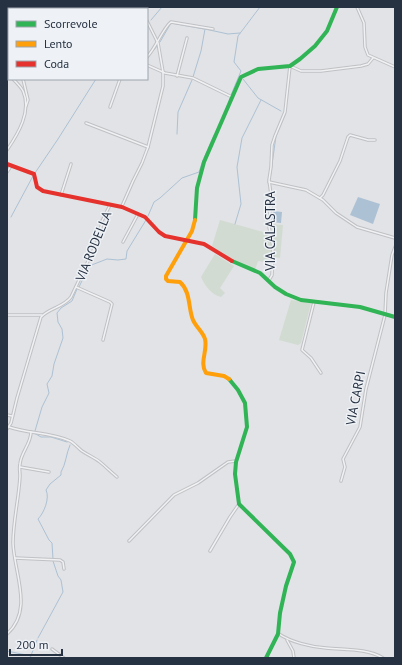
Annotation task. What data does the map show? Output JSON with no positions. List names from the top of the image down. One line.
{"streets":{"street":["VIA CALASTRA","VIA RODELLA","VIA CARPI"]},"legend":["Scorrevole","Lento","Coda"],"scale_bar":"200 m"}
